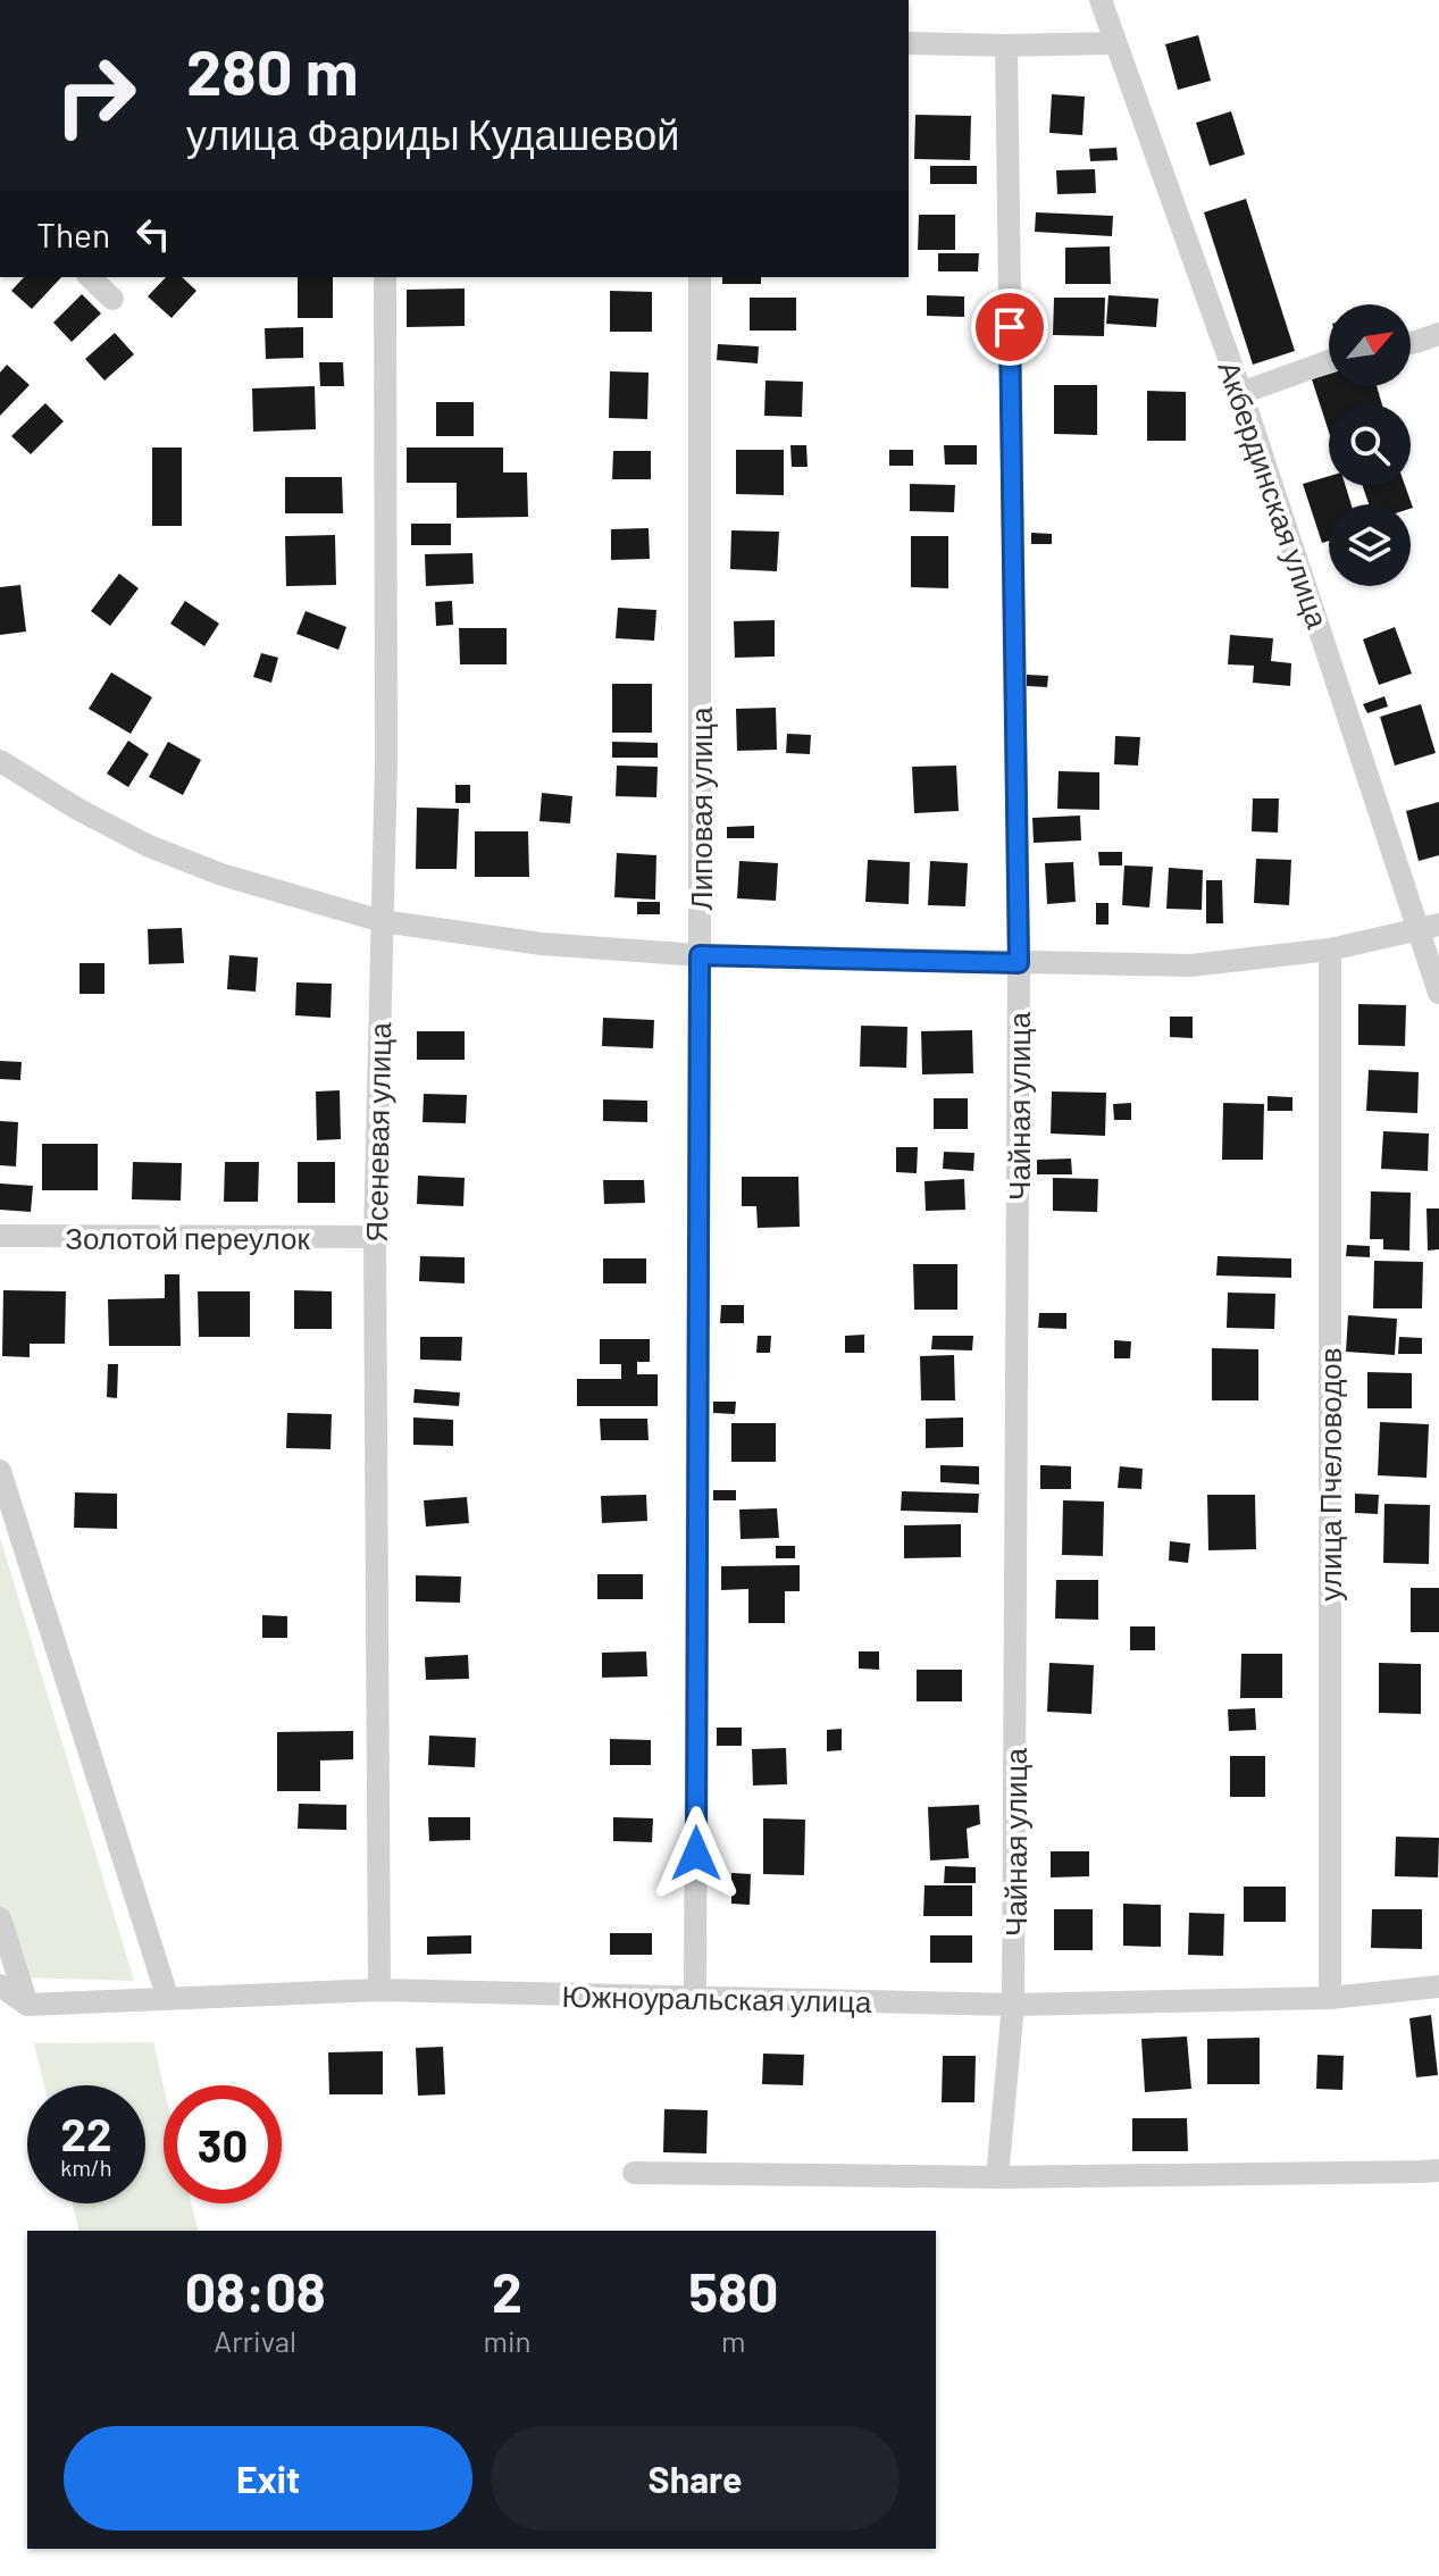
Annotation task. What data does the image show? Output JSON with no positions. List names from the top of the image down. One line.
{"streets":{"street":["Акбердинская улица","Липовая улица","Чайная улица","Ясеневая улица","Золотой переулок","улица Пчеловодов","Южноуральская улица"]},"crossings":[["Липовая улица","Южноуральская улица"],["Чайная улица","Южноуральская улица"],["Ясеневая улица","Золотой переулок"],["Ясеневая улица","Южноуральская улица"],["улица Пчеловодов","Южноуральская улица"]],"north":"top right","page":{"turn":["280 m","улица Фариды Кудашевой"],"then":"Then","speed":"22 km/h","limit":"30","eta":["08:08","Arrival","2","min","580","m"],"buttons":["Exit","Share"]}}
